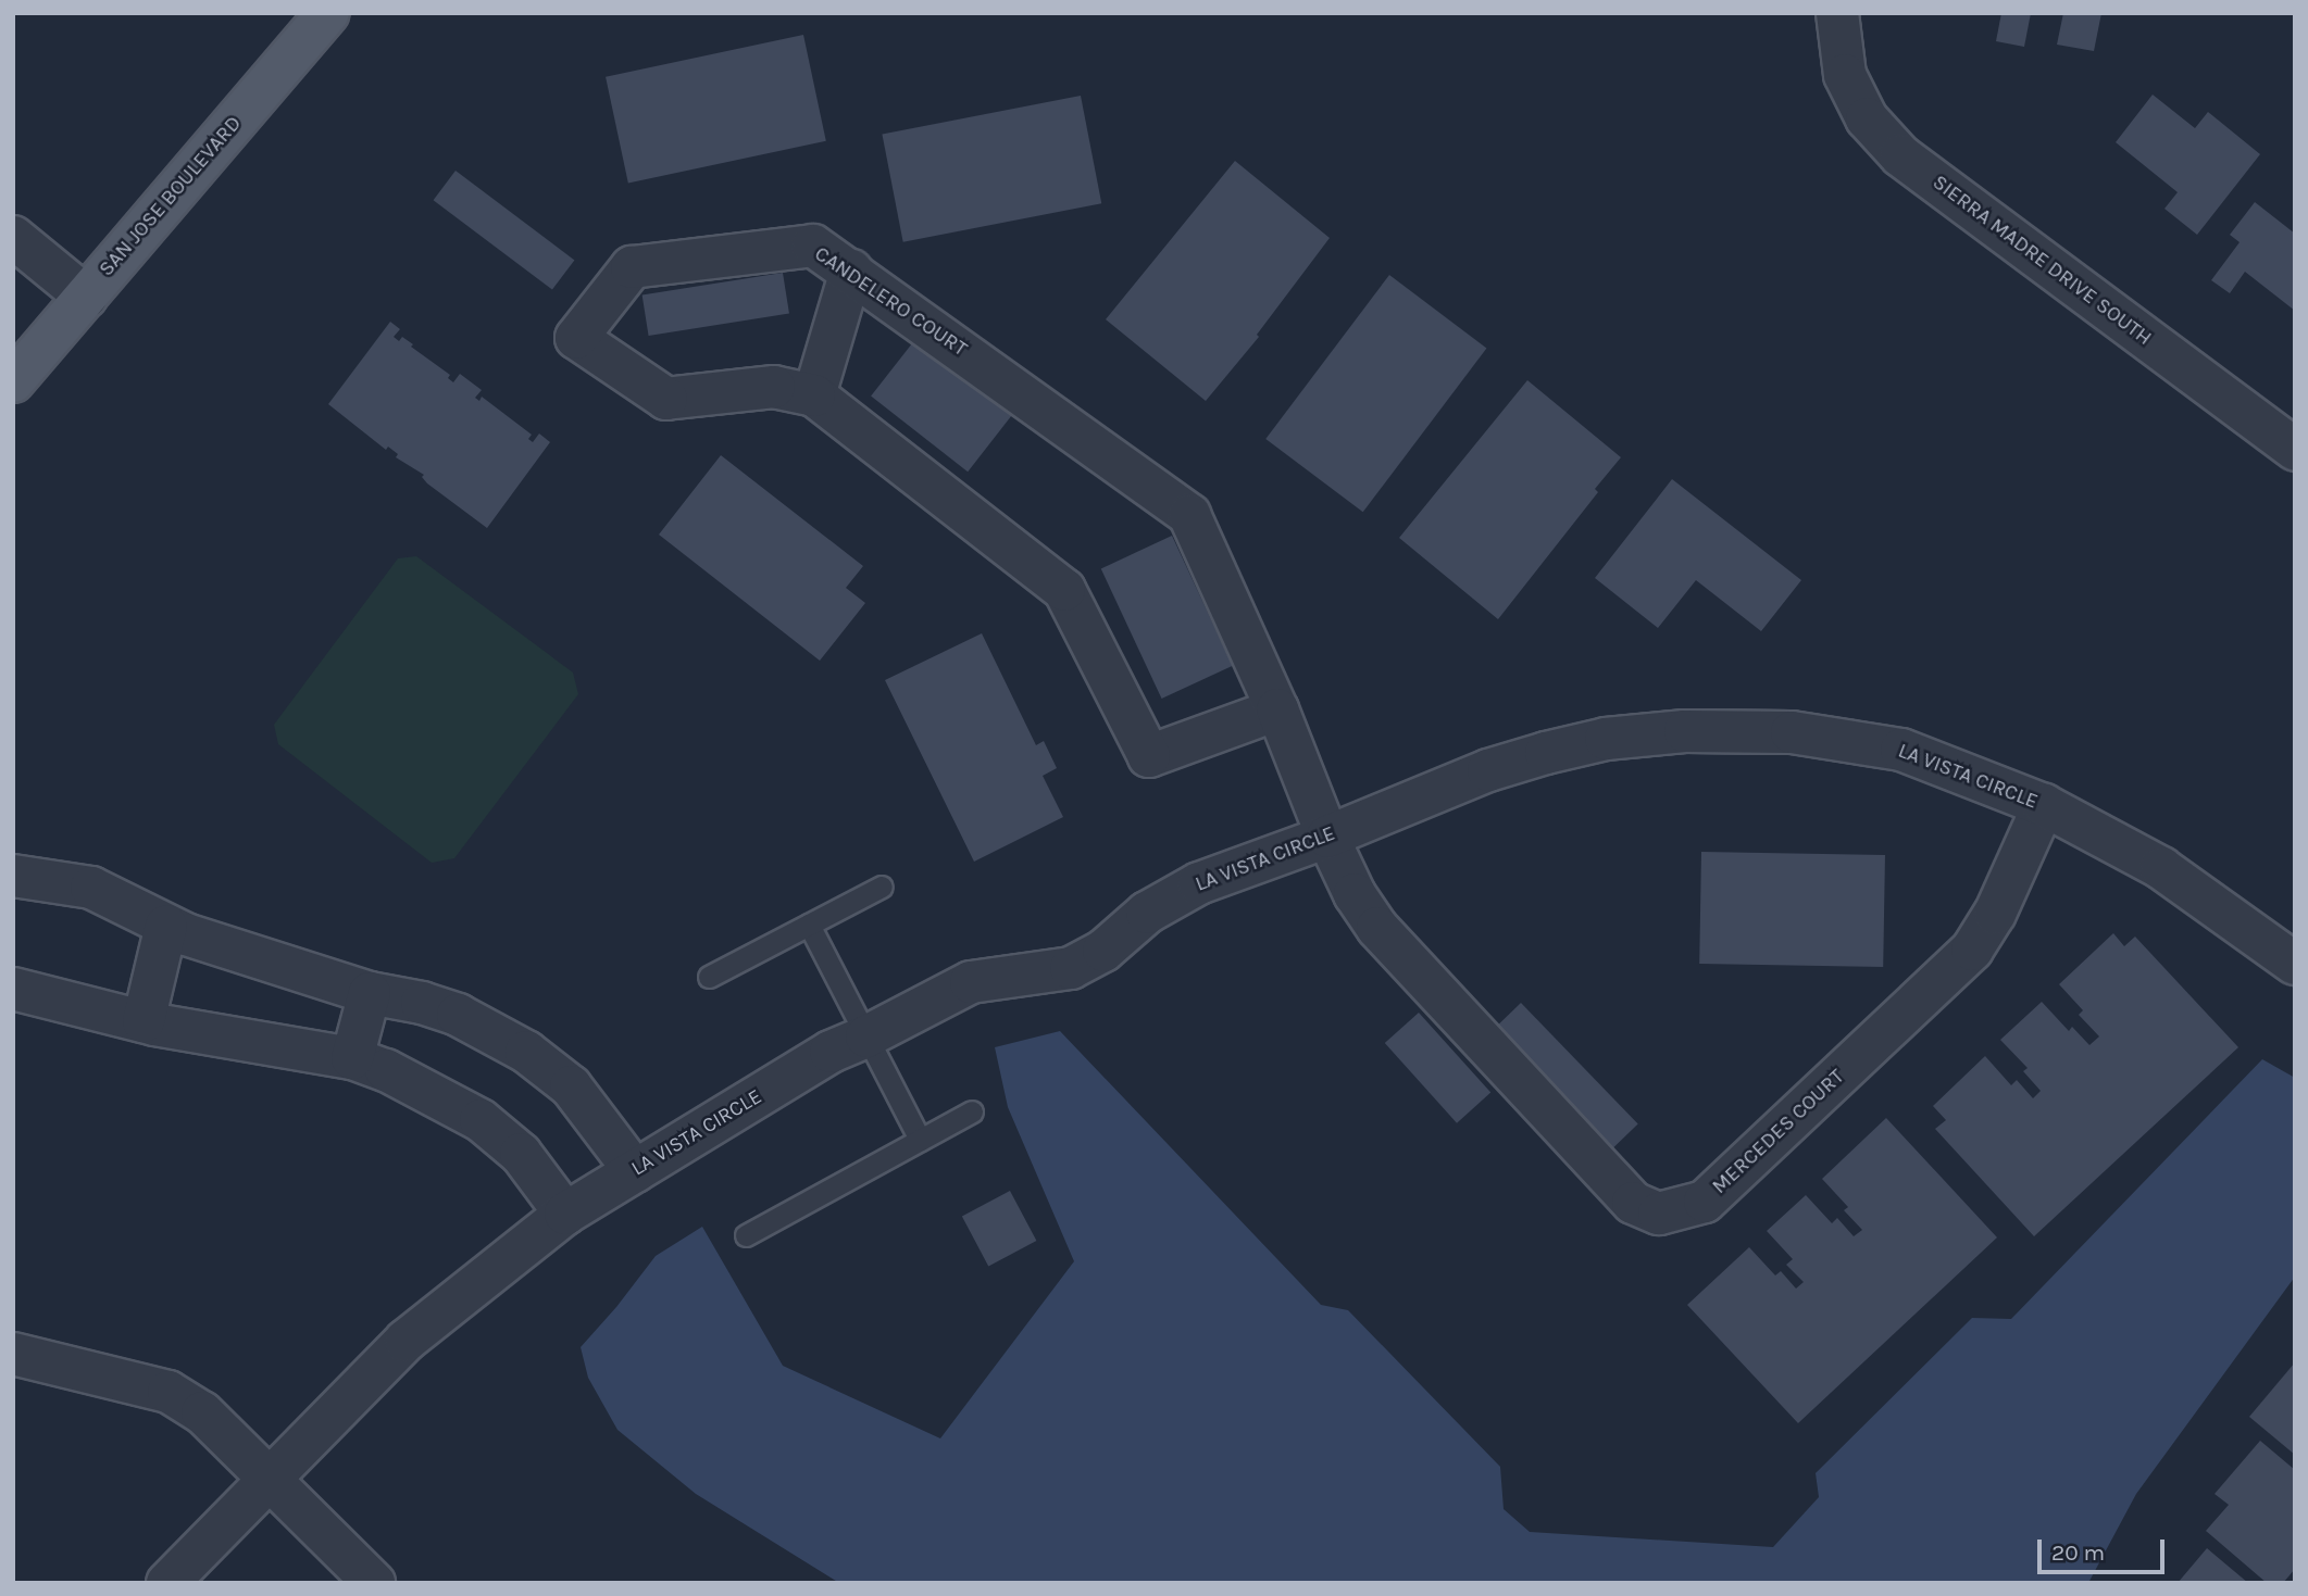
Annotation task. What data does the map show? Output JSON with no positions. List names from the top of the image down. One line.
{"streets":{"main road":["SAN JOSE BOULEVARD"],"street":["SIERRA MADRE DRIVE SOUTH","CANDELERO COURT","LA VISTA CIRCLE","MERCEDES COURT"]},"crossings":[["CANDELERO COURT","LA VISTA CIRCLE"],["CANDELERO COURT","MERCEDES COURT"],["LA VISTA CIRCLE","MERCEDES COURT"]],"scale_bar":"20 m"}
